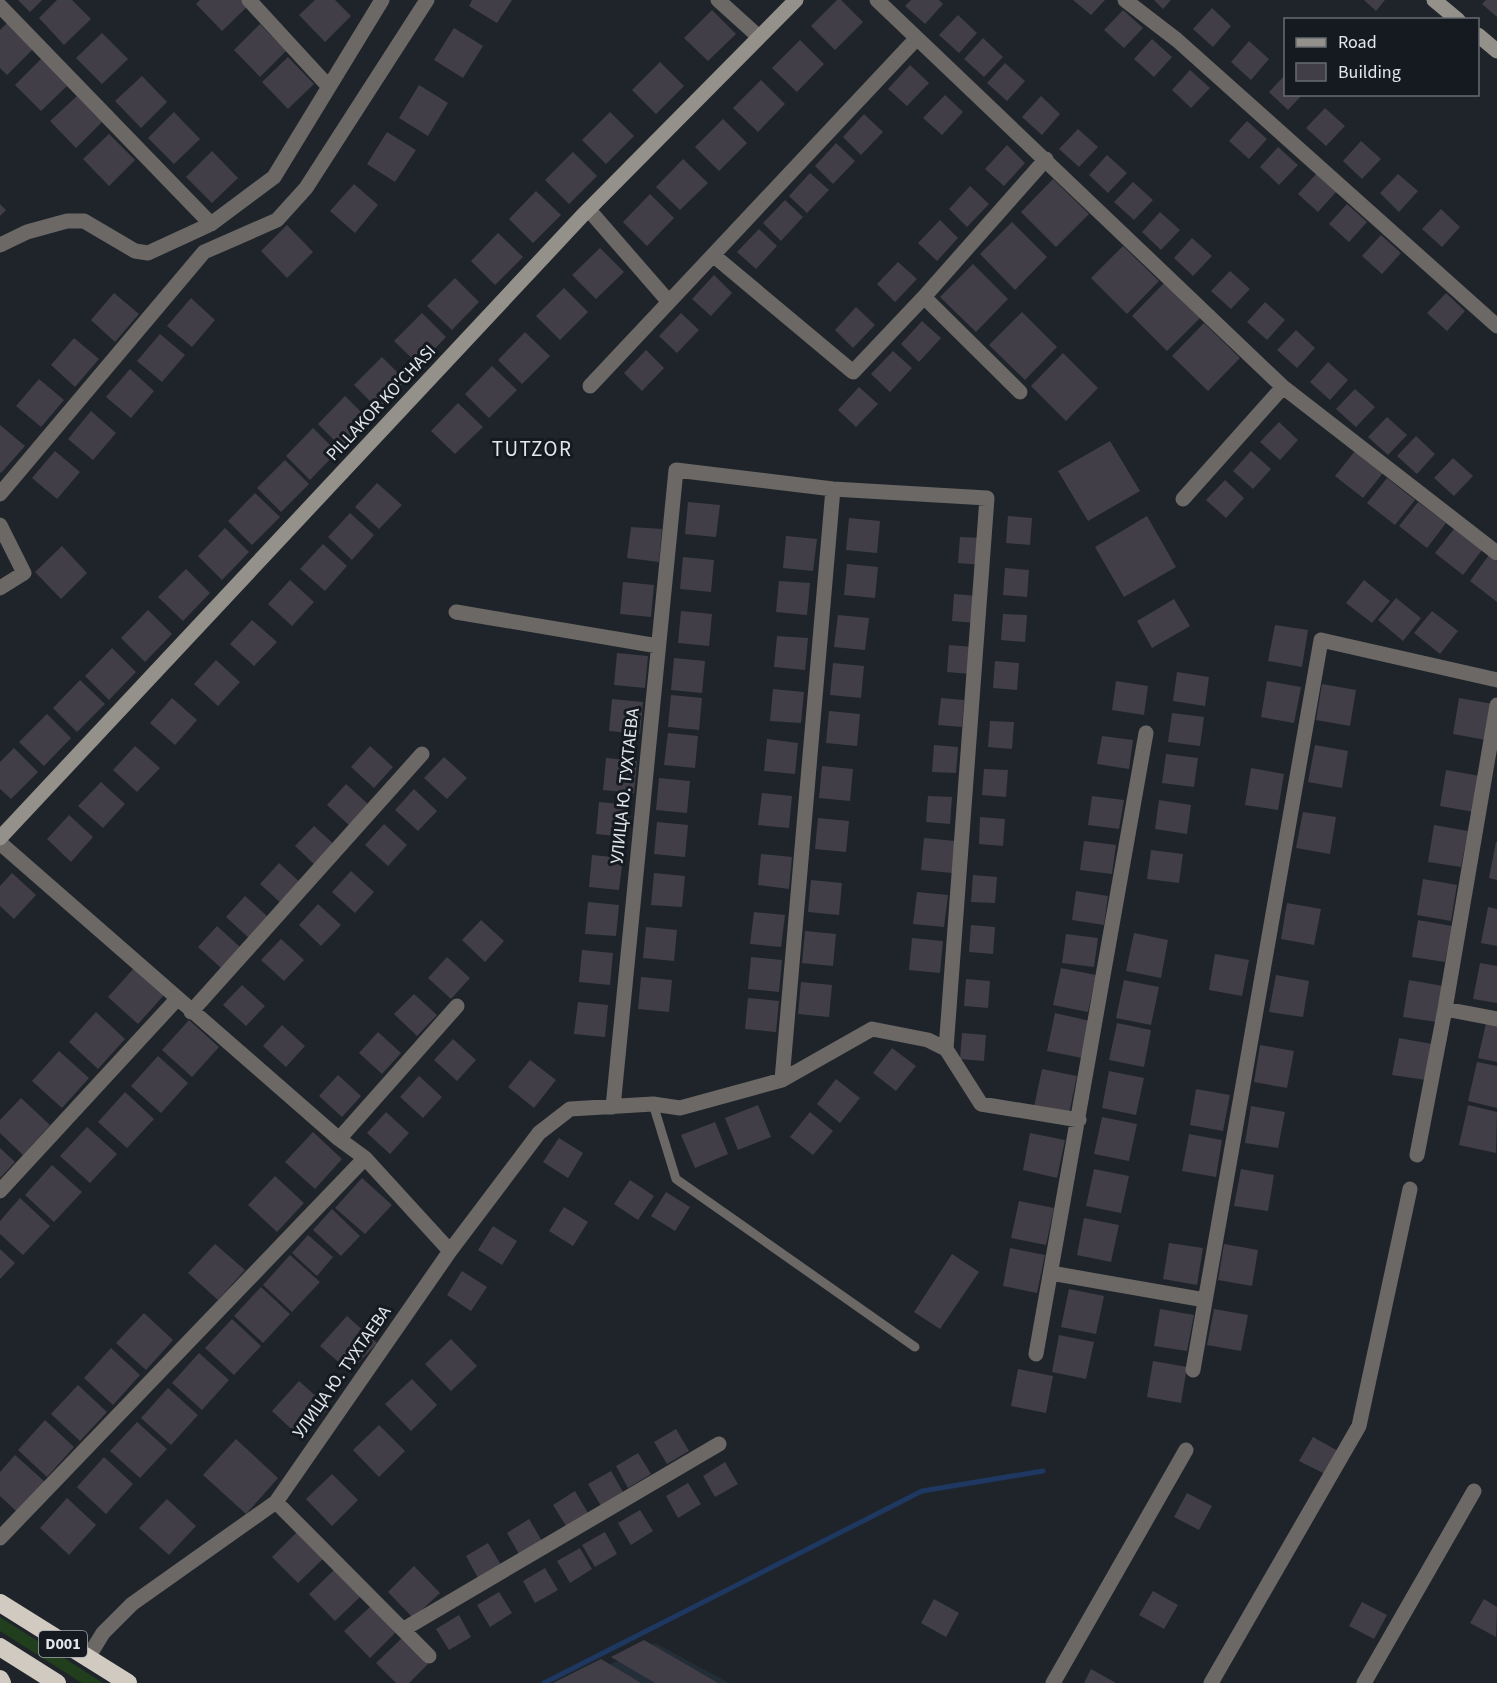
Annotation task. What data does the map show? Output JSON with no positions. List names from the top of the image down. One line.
{"streets":{"highway":["D001"],"street":["PILLAKOR KO'CHASI","УЛИЦА Ю. ТУХТАЕВА"]},"crossings":[["УЛИЦА Ю. ТУХТАЕВА","D001"]],"districts":["TUTZOR"],"legend":["Road","Building"]}
